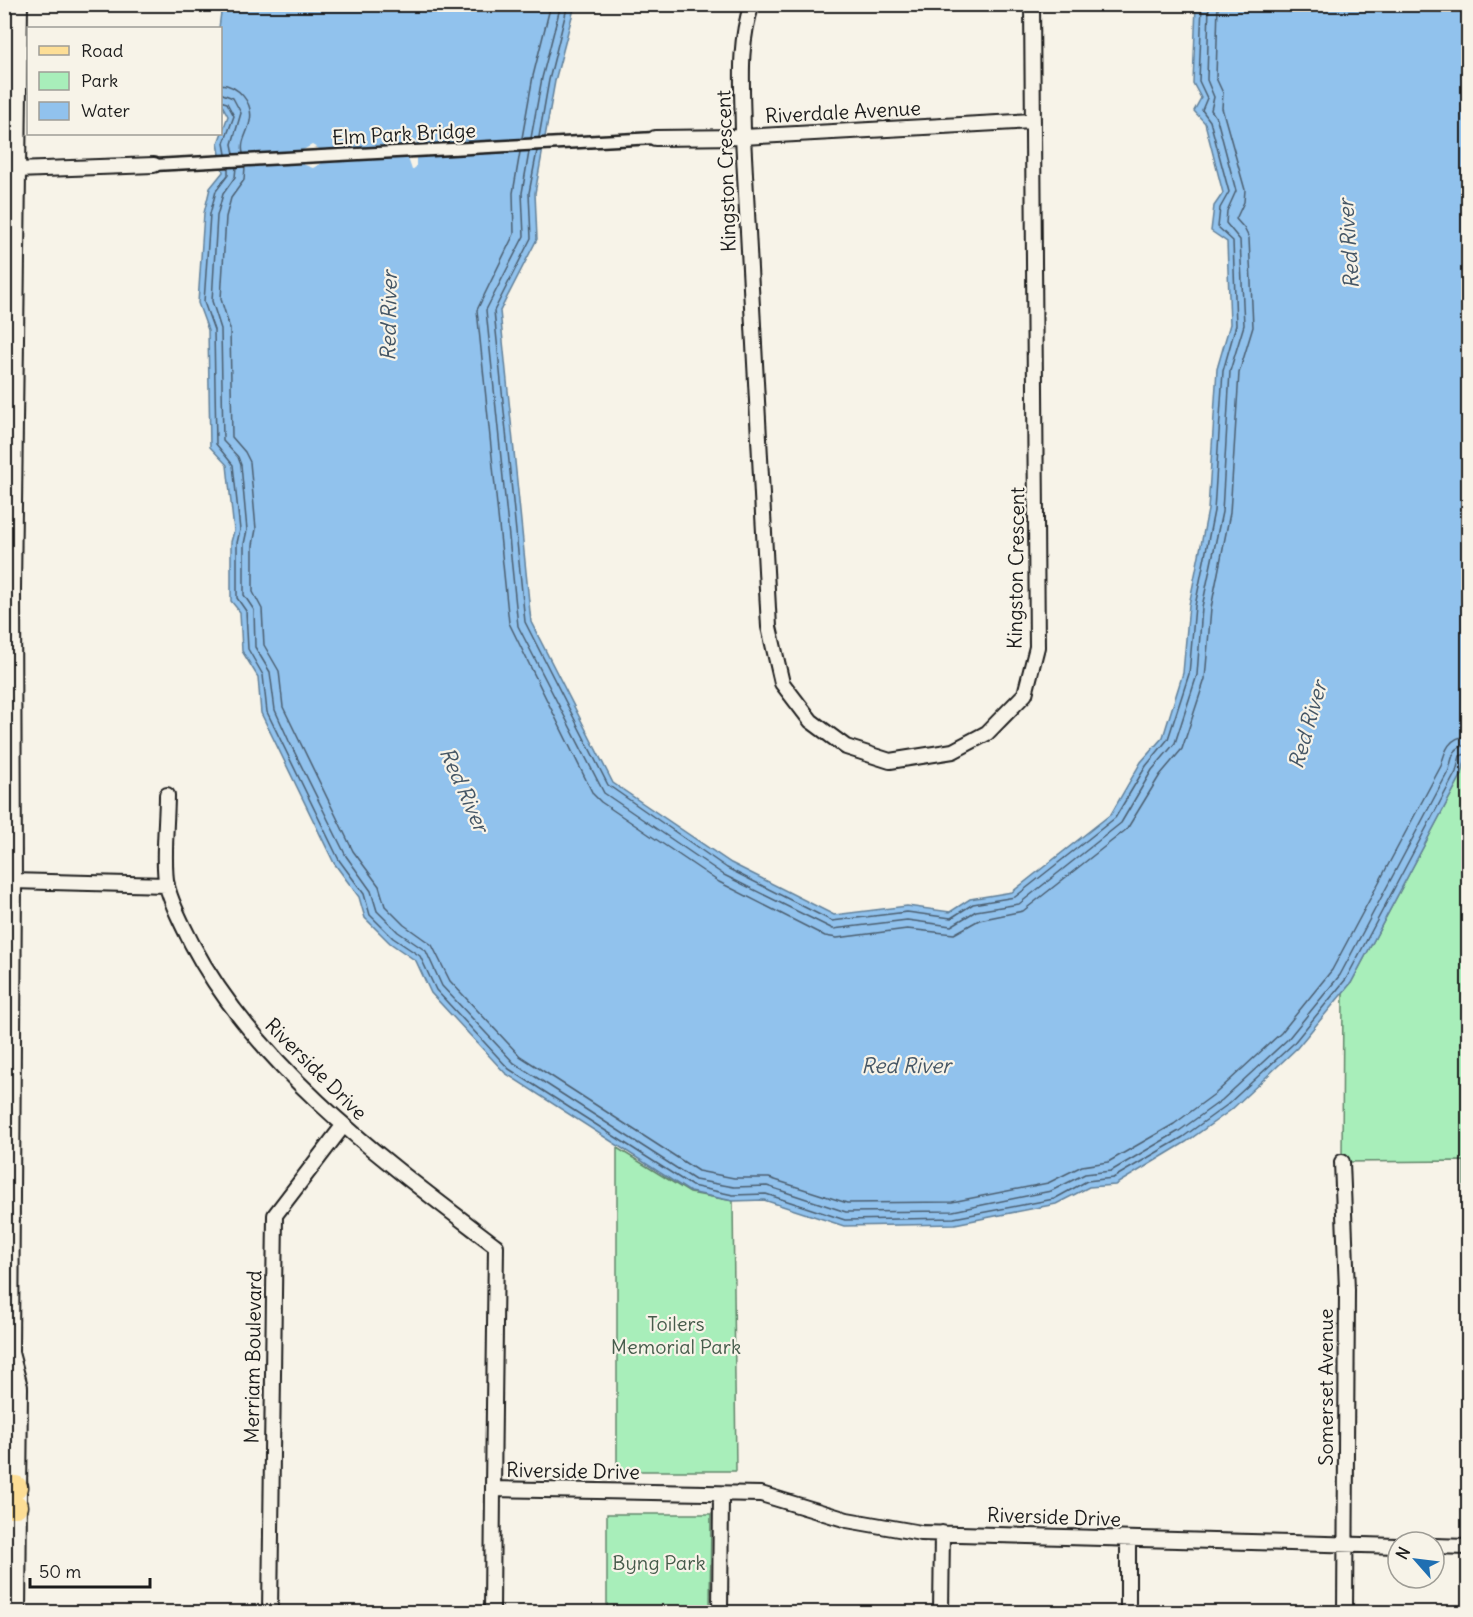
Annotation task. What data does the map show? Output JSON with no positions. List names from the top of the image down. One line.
{"streets":{"street":["Riverdale Avenue","Elm Park Bridge","Kingston Crescent","Riverside Drive","Merriam Boulevard","Somerset Avenue"]},"crossings":[["Riverdale Avenue","Elm Park Bridge"],["Riverdale Avenue","Kingston Crescent"],["Riverside Drive","Merriam Boulevard"],["Riverside Drive","Somerset Avenue"]],"water":["Red River"],"parks":["Toilers Memorial Park","Byng Park"],"legend":["Road","Park","Water"],"scale_bar":"50 m","north":"top left"}
